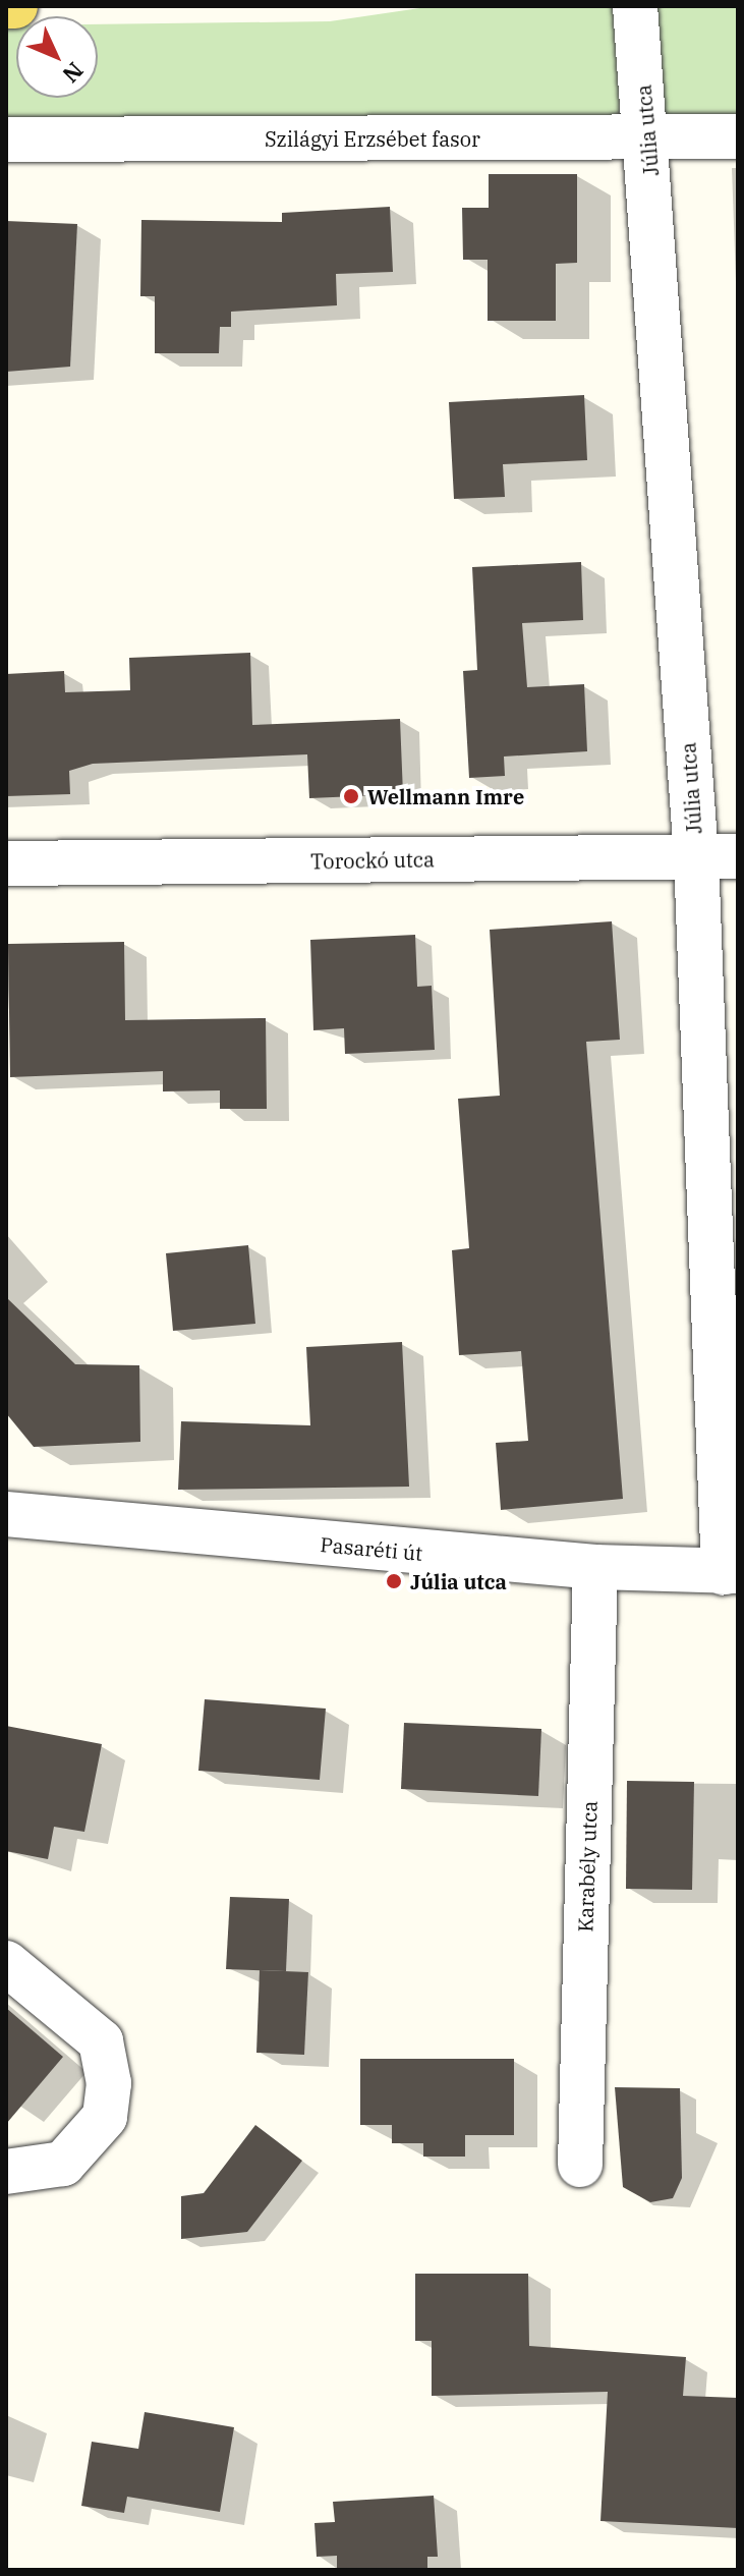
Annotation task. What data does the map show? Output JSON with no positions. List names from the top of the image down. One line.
{"streets":{"street":["Júlia utca","Szilágyi Erzsébet fasor","Torockó utca","Pasaréti út","Karabély utca"]},"crossings":[["Júlia utca","Szilágyi Erzsébet fasor"],["Júlia utca","Torockó utca"],["Júlia utca","Pasaréti út"],["Pasaréti út","Karabély utca"]],"places":["Wellmann Imre","Júlia utca"],"north":"bottom right"}
